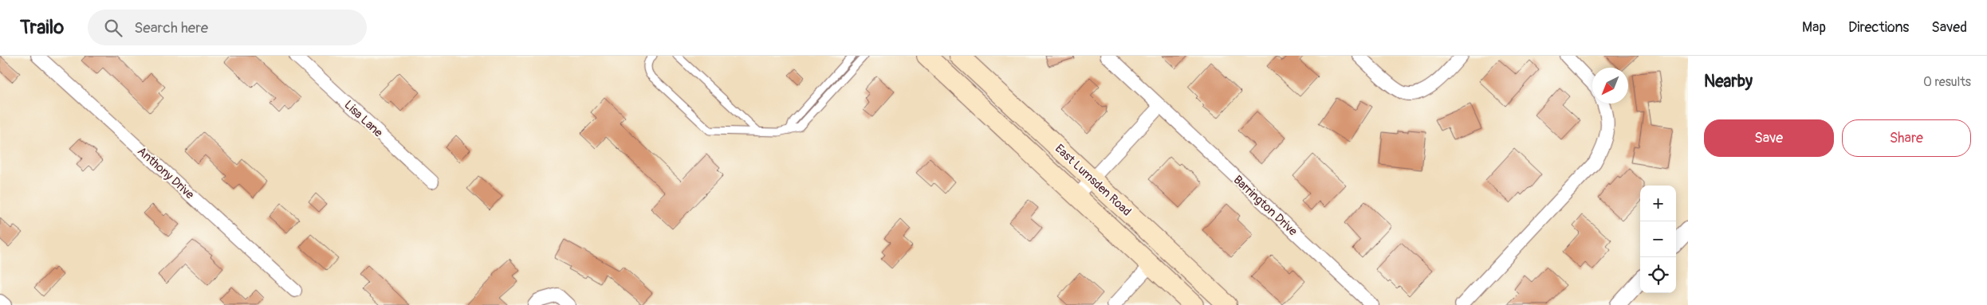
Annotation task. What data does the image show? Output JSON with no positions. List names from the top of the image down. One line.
{"streets":{"main road":["East Lumsden Road"],"street":["Lisa Lane","Anthony Drive","Barrington Drive"]},"north":"bottom left","page":{"header":"Trailo","search":"Search here","nav":["Map","Directions","Saved"],"heading":["Nearby","0 results"],"buttons":["Save","Share"],"map_buttons":["+","−"]}}
